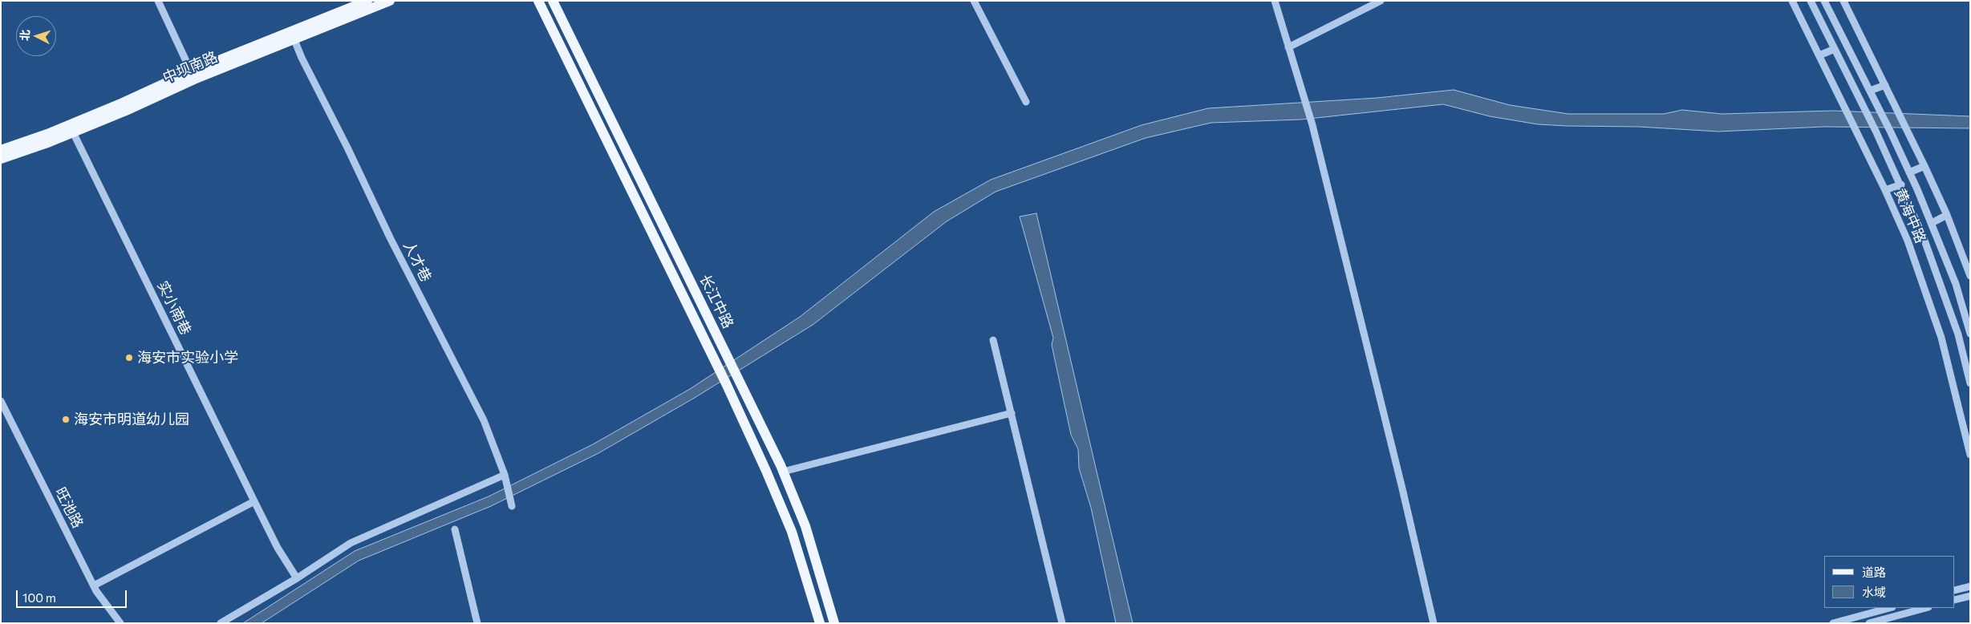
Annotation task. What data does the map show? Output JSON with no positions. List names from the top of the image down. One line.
{"streets":{"main road":["中坝南路","长江中路"],"street":["黄海中路","人才巷","实小南巷","旺池路"]},"crossings":[["中坝南路","人才巷"]],"places":["海安市实验小学","海安市明道幼儿园"],"legend":["道路","水域"],"scale_bar":"100 m","north":"left"}
